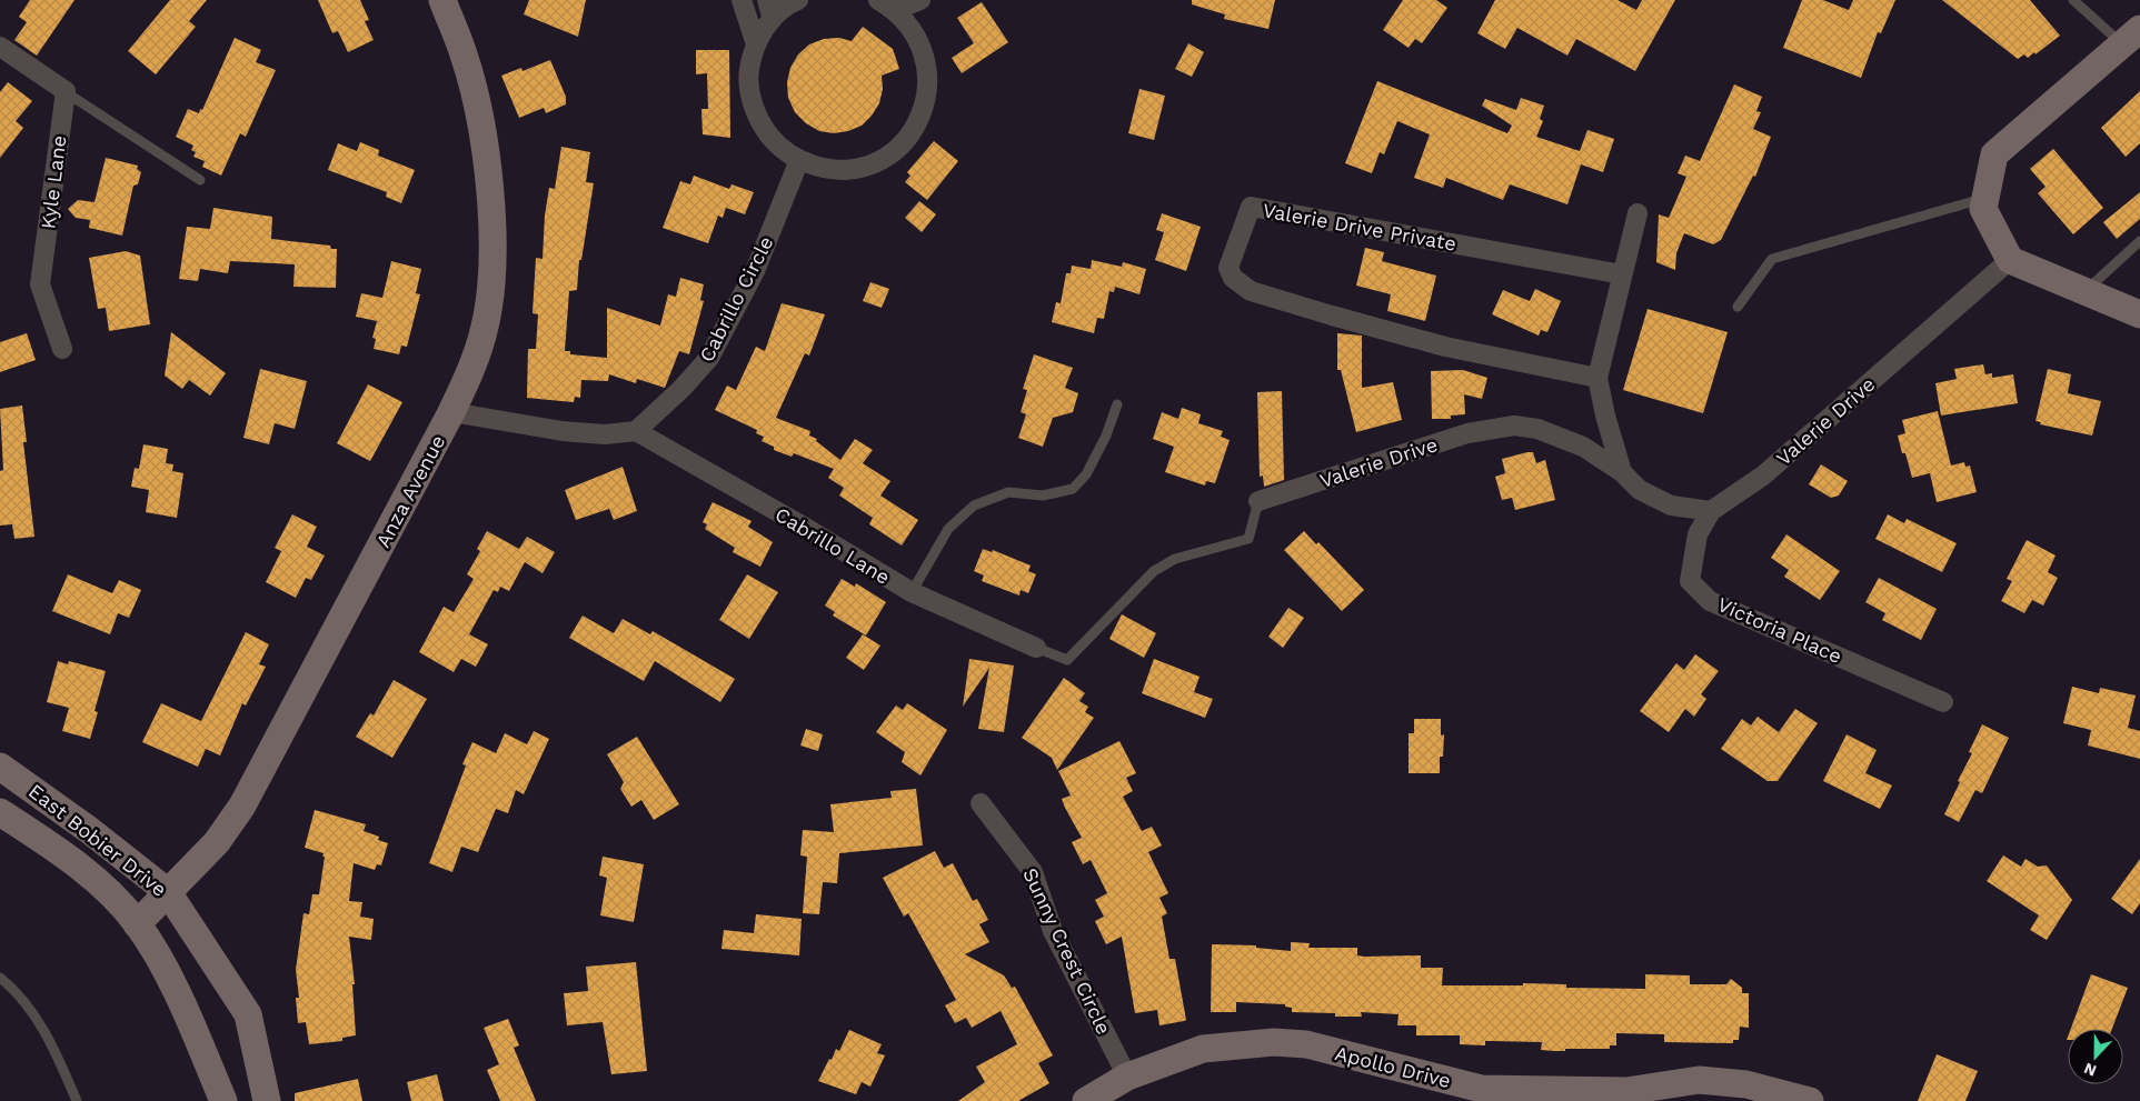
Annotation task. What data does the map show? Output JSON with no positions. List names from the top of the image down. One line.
{"streets":{"street":["Kyle Lane","Valerie Drive Private","Cabrillo Circle","Valerie Drive","Anza Avenue","Cabrillo Lane","Victoria Place","East Bobier Drive","Sunny Crest Circle","Apollo Drive"]},"crossings":[["Cabrillo Circle","Cabrillo Lane"],["Valerie Drive","Victoria Place"],["Anza Avenue","East Bobier Drive"],["Sunny Crest Circle","Apollo Drive"]],"north":"bottom"}
